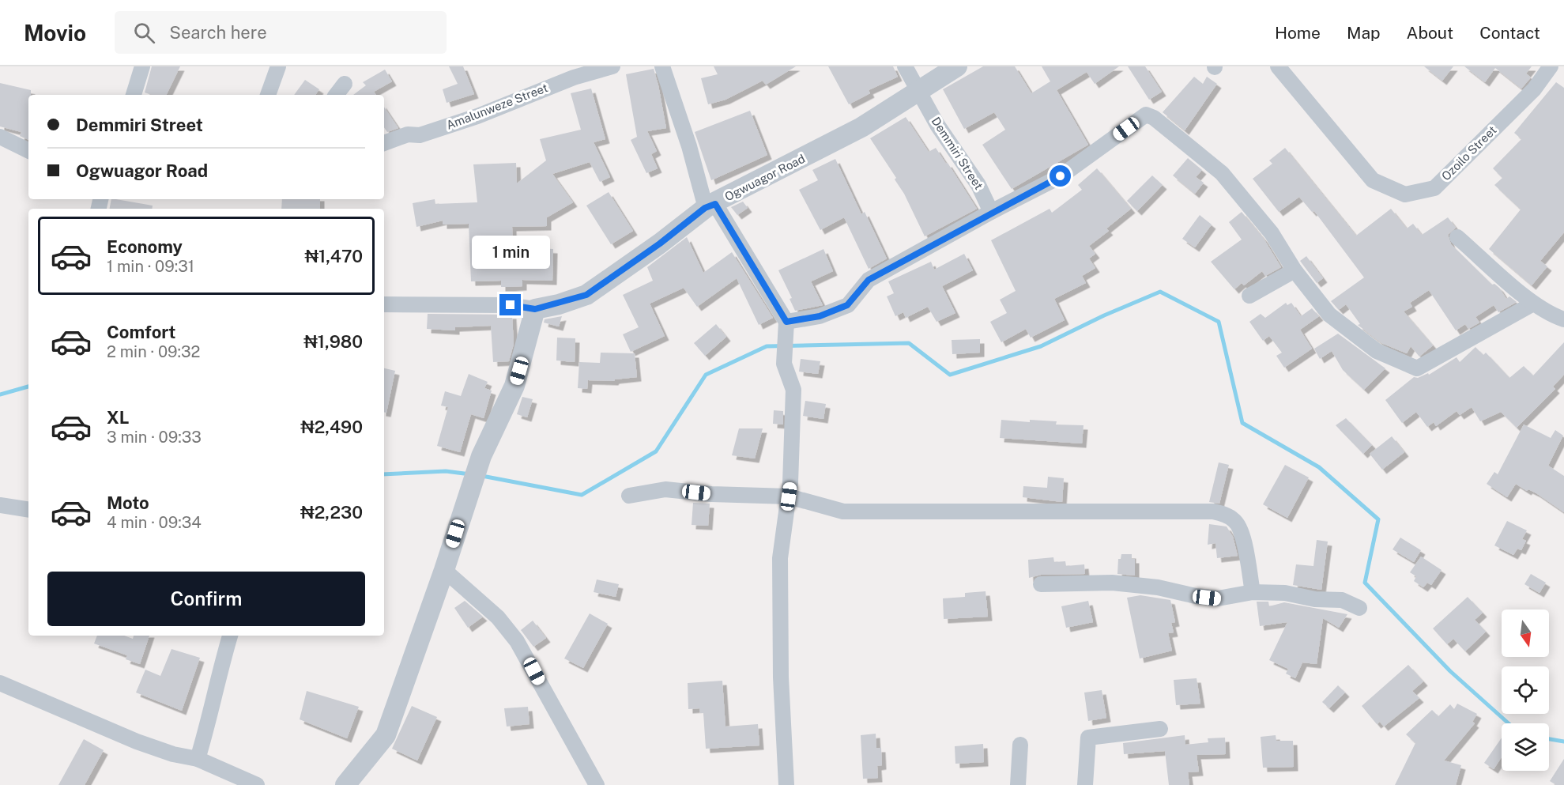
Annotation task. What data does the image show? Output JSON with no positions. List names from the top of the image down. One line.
{"streets":{"street":["Amalunweze Street","Demmiri Street","Ozoilo Street","Ogwuagor Road"]},"crossings":[["Demmiri Street","Ogwuagor Road"]],"north":"bottom","page":{"header":"Movio","search":"Search here","nav":["Home","Map","About","Contact"],"banner":["Demmiri Street","Ogwuagor Road"],"list":[{"name":"Economy","note":"1 min · 09:31","value":"₦1,470"},{"name":"Comfort","note":"2 min · 09:32","value":"₦1,980"},{"name":"XL","note":"3 min · 09:33","value":"₦2,490"},{"name":"Moto","note":"4 min · 09:34","value":"₦2,230"}],"bubble":"1 min","buttons":"Confirm"}}
